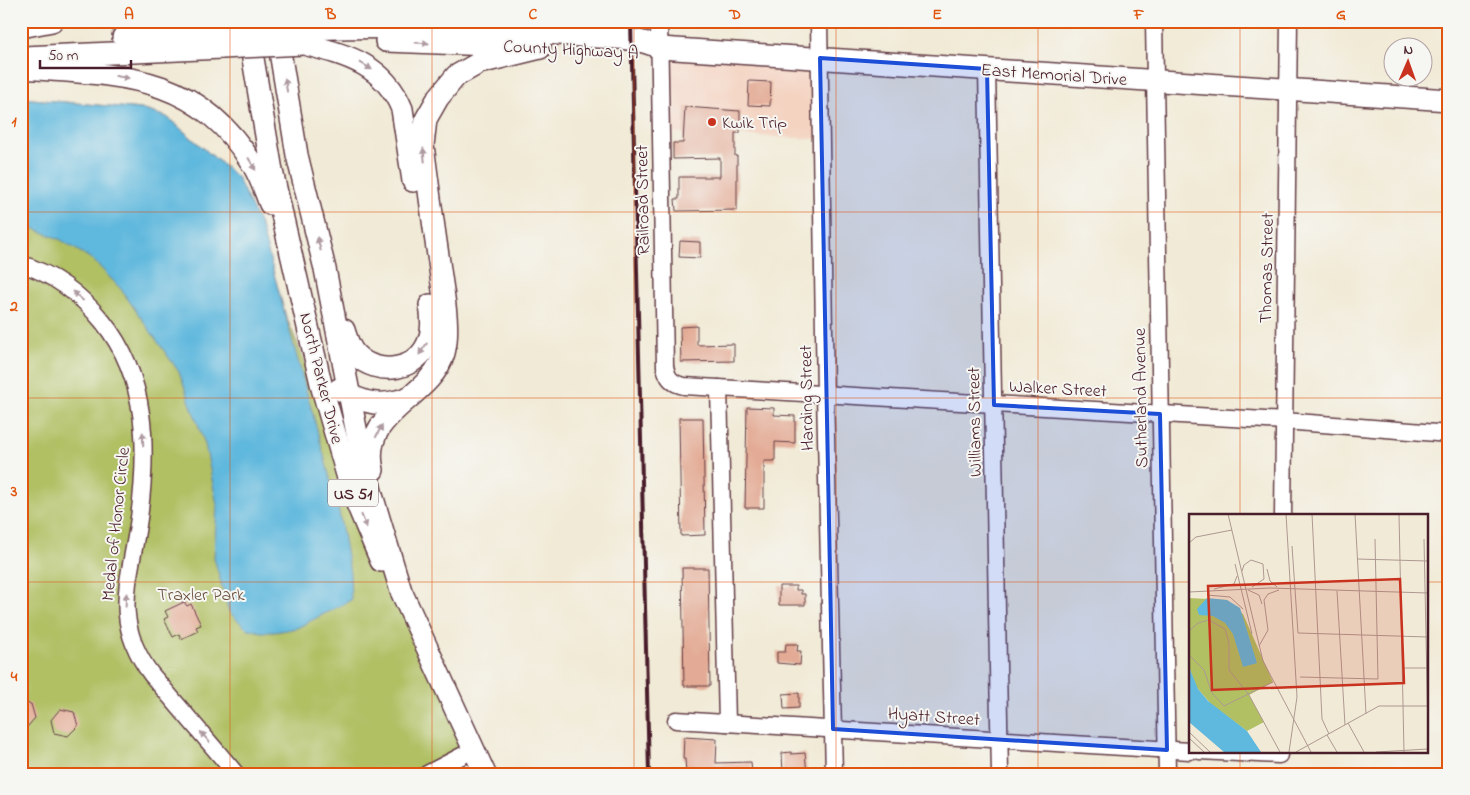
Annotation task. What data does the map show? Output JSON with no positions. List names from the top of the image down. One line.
{"streets":{"main road":["County Highway A","East Memorial Drive","North Parker Drive","US 51"],"street":["Railroad Street","Thomas Street","Walker Street","Harding Street","Sutherland Avenue","Williams Street","Medal of Honor Circle","Hyatt Street"]},"crossings":[["County Highway A","East Memorial Drive"],["County Highway A","Railroad Street"],["East Memorial Drive","Railroad Street"],["East Memorial Drive","Thomas Street"],["East Memorial Drive","Harding Street"],["East Memorial Drive","Sutherland Avenue"],["East Memorial Drive","Williams Street"],["Railroad Street","Walker Street"],["Thomas Street","Walker Street"],["Walker Street","Harding Street"],["Walker Street","Sutherland Avenue"],["Walker Street","Williams Street"],["Harding Street","Hyatt Street"],["Sutherland Avenue","Hyatt Street"],["Williams Street","Hyatt Street"]],"one_way":["Medal of Honor Circle"],"parks":["Traxler Park"],"places":["Kwik Trip"],"scale_bar":"50 m","north":"top","grid":{"columns":["A","B","C","D","E","F","G"],"rows":["1","2","3","4"]}}
